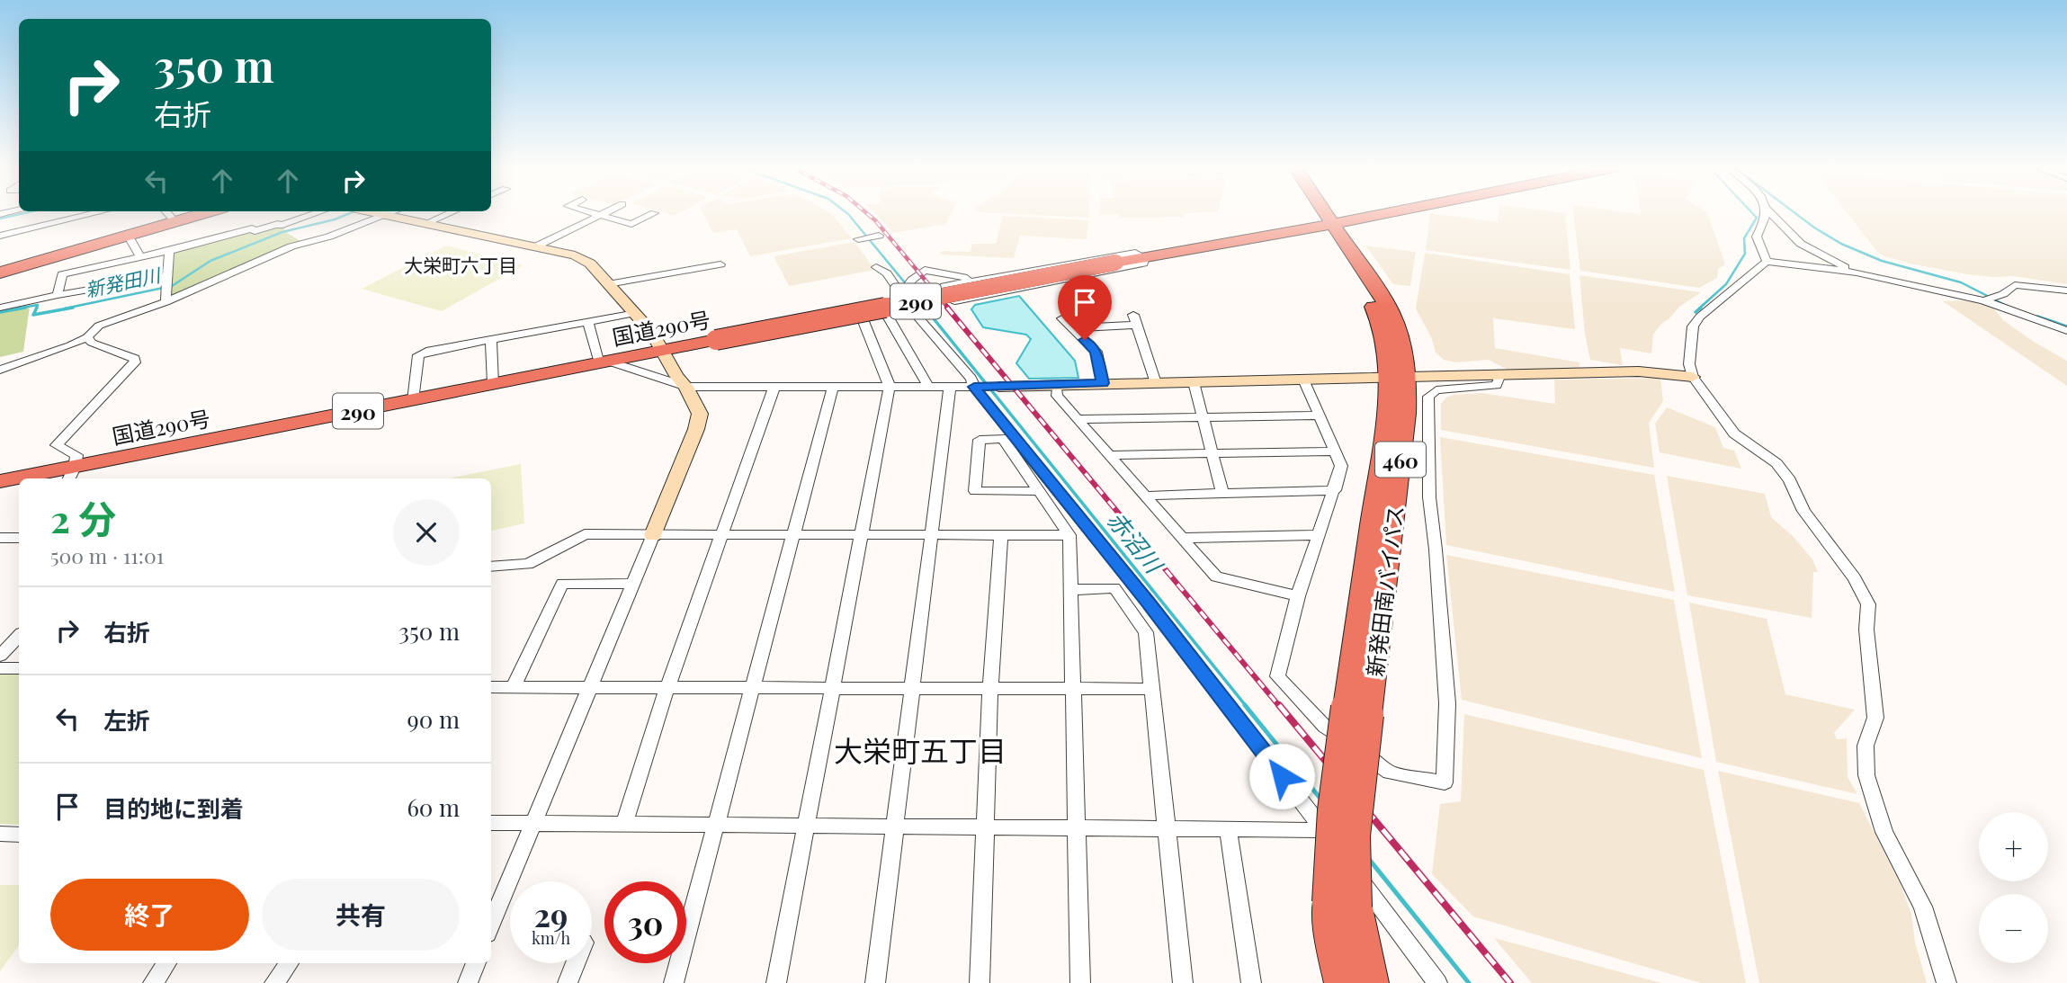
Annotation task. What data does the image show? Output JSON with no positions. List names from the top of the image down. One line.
{"streets":{"highway":["290","国道290号","460","新発田南バイパス"]},"crossings":[["国道290号","新発田南バイパス"],["460","新発田南バイパス"]],"districts":["大栄町六丁目","大栄町五丁目"],"water":["新発田川","赤沼川"],"page":{"turn":["350 m","右折"],"heading":["2 分","500 m · 11:01"],"list":[{"name":"右折","value":"350 m"},{"name":"左折","value":"90 m"},{"name":"目的地に到着","value":"60 m"}],"map_buttons":["+","−"],"buttons":["終了","共有"],"speed":"29 km/h","limit":"30"}}
